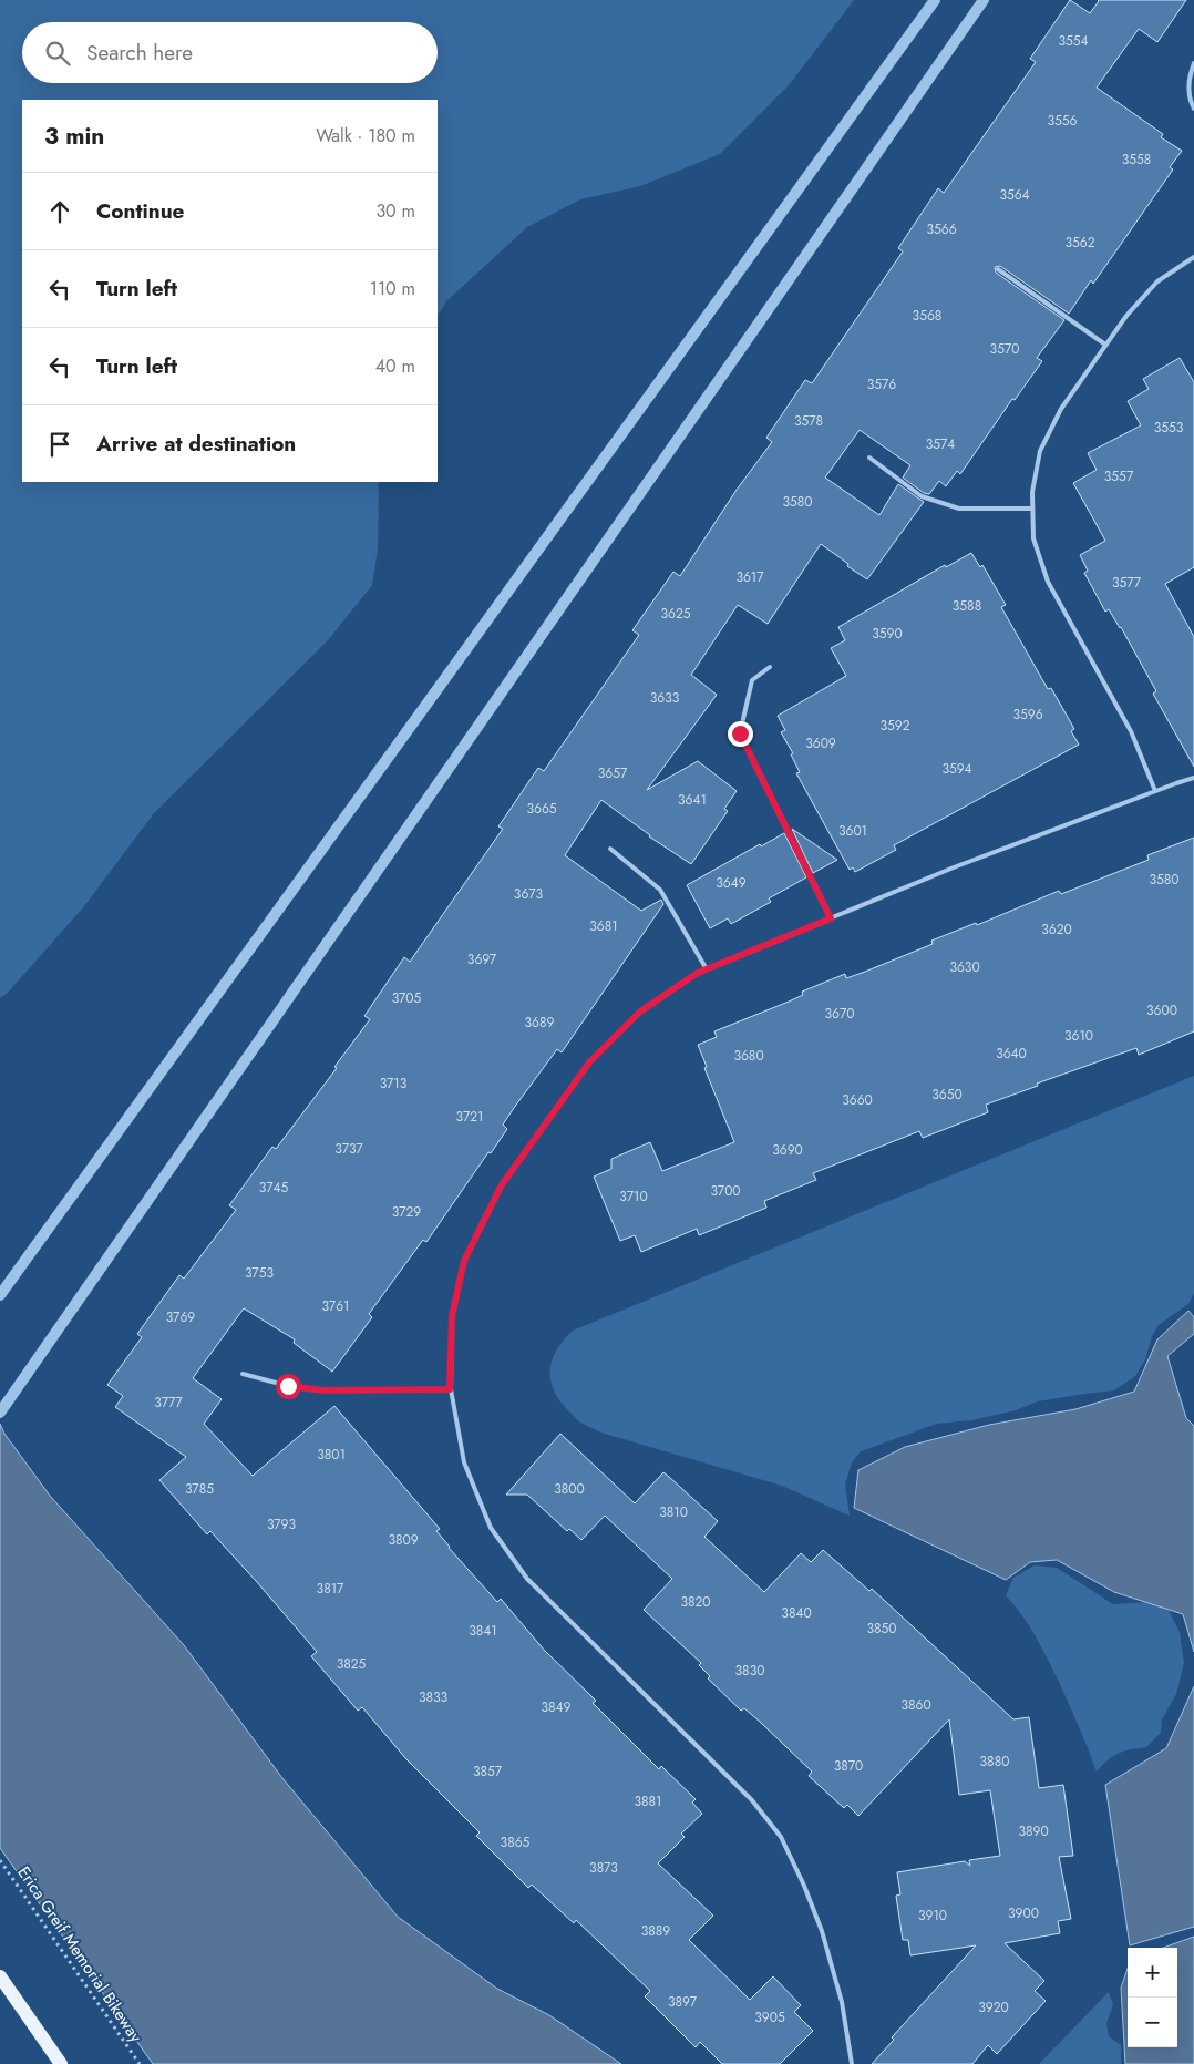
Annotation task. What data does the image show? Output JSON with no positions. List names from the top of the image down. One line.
{"streets":{"path":["Erica Greif Memorial Bikeway"]},"house_numbers":["3554","3556","3558","3564","3566","3562","3568","3570","3576","3578","3553","3574","3557","3580","3617","3577","3588","3625","3590","3633","3596","3592","3609","3594","3657","3641","3665","3601","3580","3649","3673","3681","3620","3697","3630","3705","3600","3670","3689","3610","3640","3680","3713","3650","3660","3721","3737","3690","3745","3700","3710","3729","3753","3761","3769","3777","3801","3785","3800","3810","3793","3809","3817","3820","3840","3850","3841","3825","3830","3833","3860","3849","3880","3870","3857","3881","3890","3865","3873","3900","3910","3889","3897","3920","3905"],"page":{"search":"Search here","heading":["3 min","Walk · 180 m"],"list":[["Continue","30 m"],["Turn left","110 m"],["Turn left","40 m"],"Arrive at destination"],"map_buttons":["+","−"]}}
